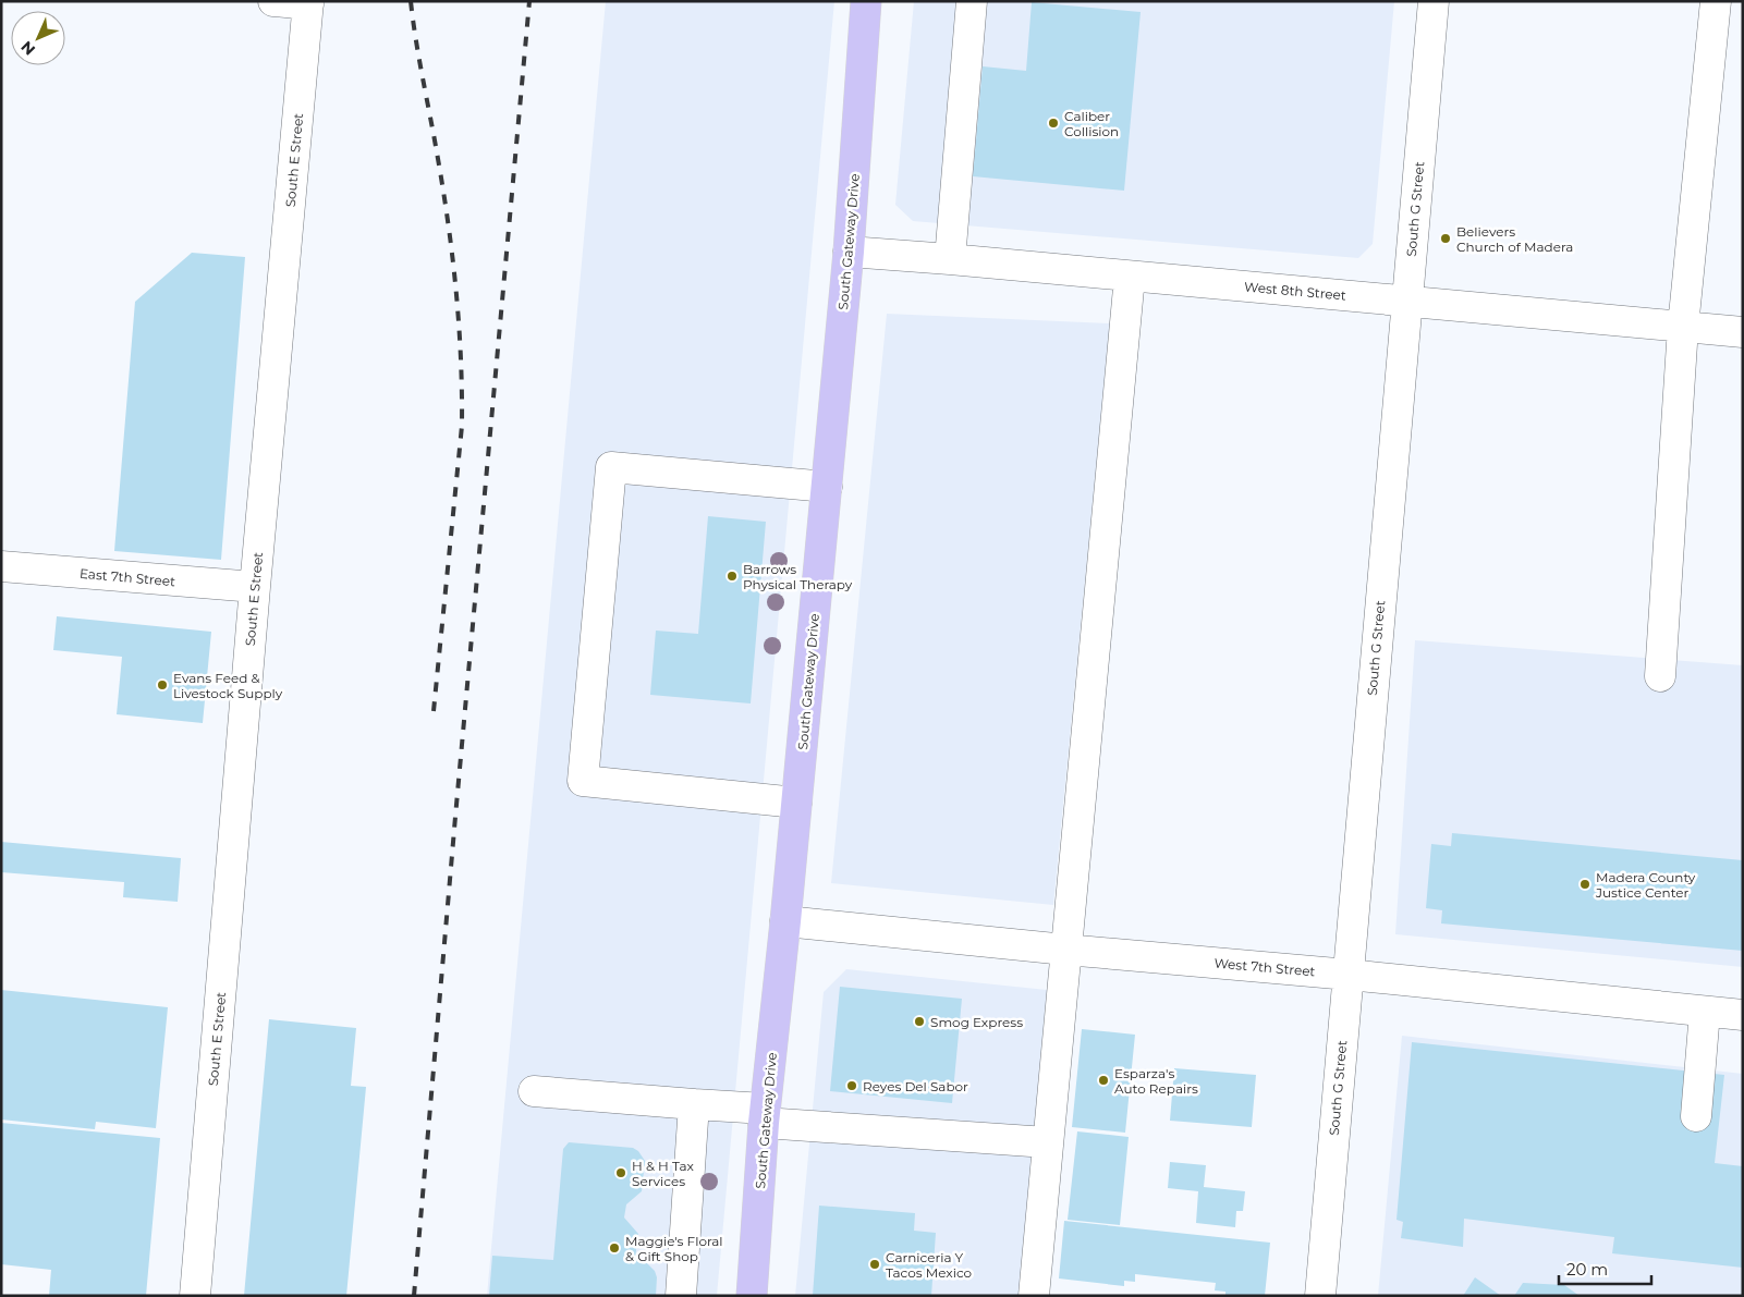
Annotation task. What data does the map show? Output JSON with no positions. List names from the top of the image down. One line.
{"streets":{"main road":["South Gateway Drive"],"street":["South E Street","South G Street","West 8th Street","East 7th Street","West 7th Street"]},"crossings":[["South E Street","East 7th Street"],["South G Street","West 8th Street"],["South G Street","West 7th Street"],["South Gateway Drive","West 8th Street"],["South Gateway Drive","West 7th Street"]],"places":["Caliber Collision","Believers Church of Madera","Barrows Physical Therapy","Evans Feed & Livestock Supply","Madera County Justice Center","Smog Express","Esparza's Auto Repairs","Reyes Del Sabor","H & H Tax Services","Maggie's Floral & Gift Shop","Carniceria Y Tacos Mexico"],"scale_bar":"20 m","north":"bottom left"}
